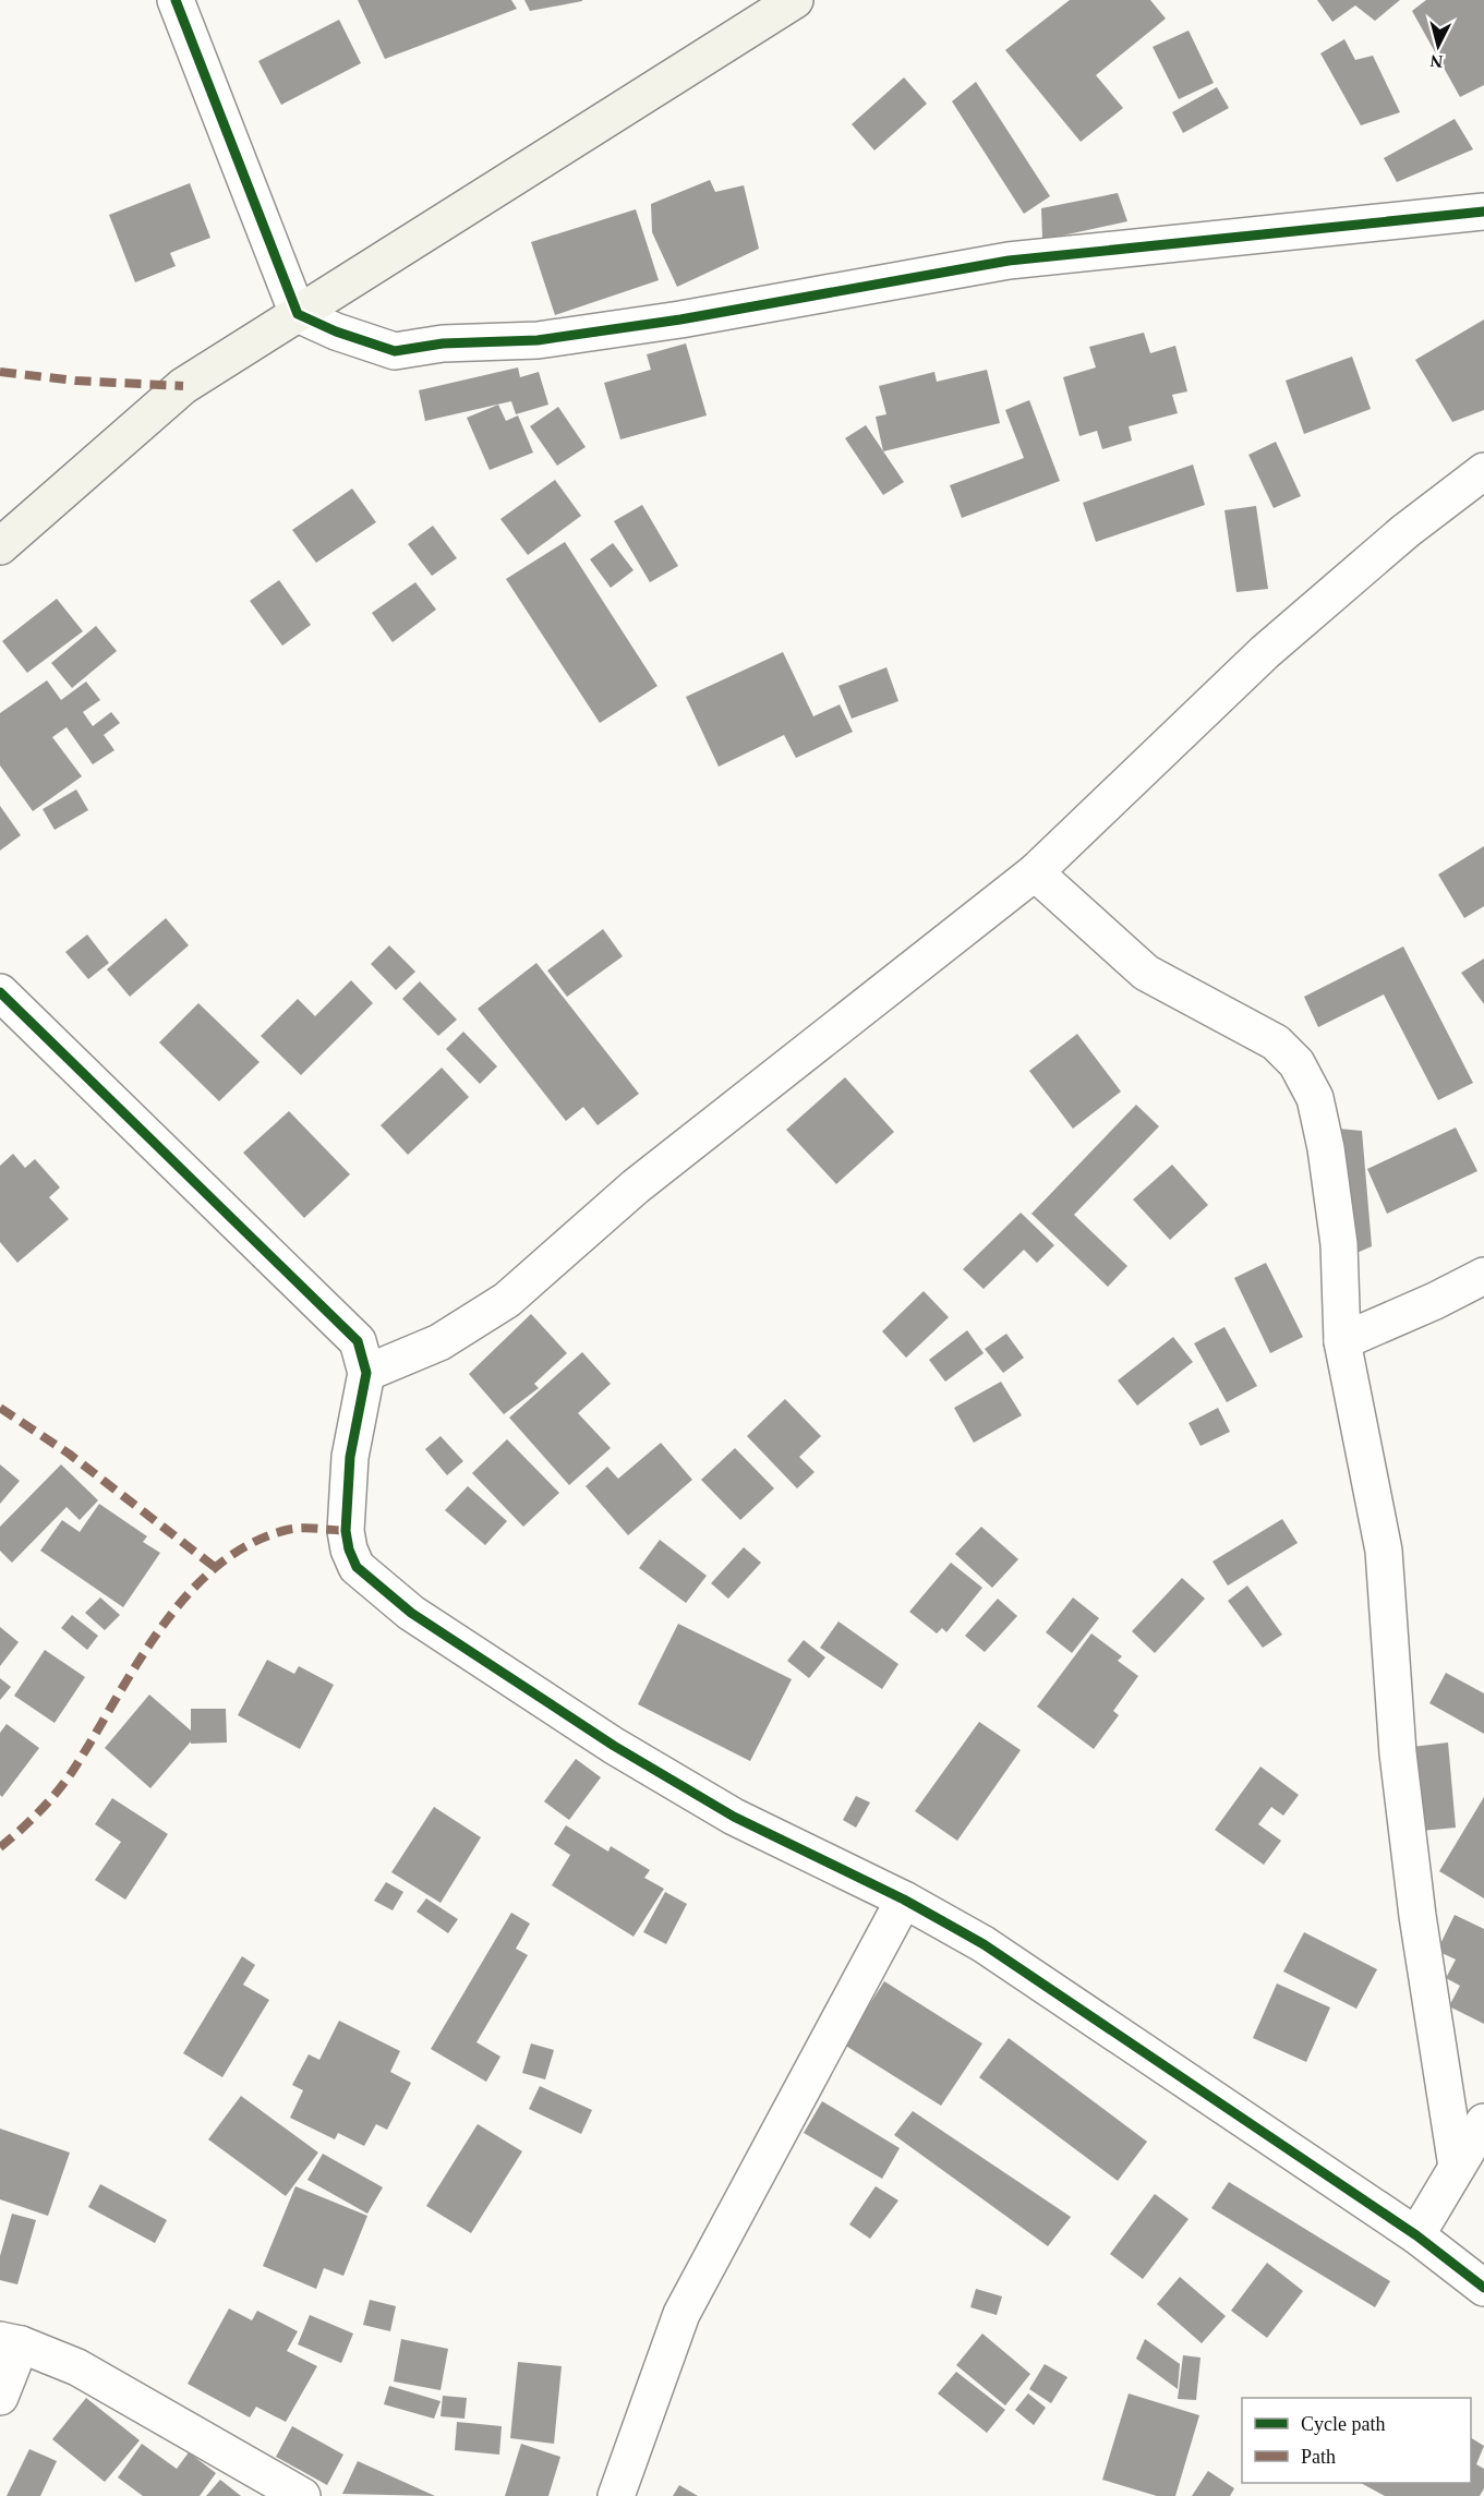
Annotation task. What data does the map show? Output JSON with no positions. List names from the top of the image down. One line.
{"legend":["Cycle path","Path"],"north":"bottom"}
